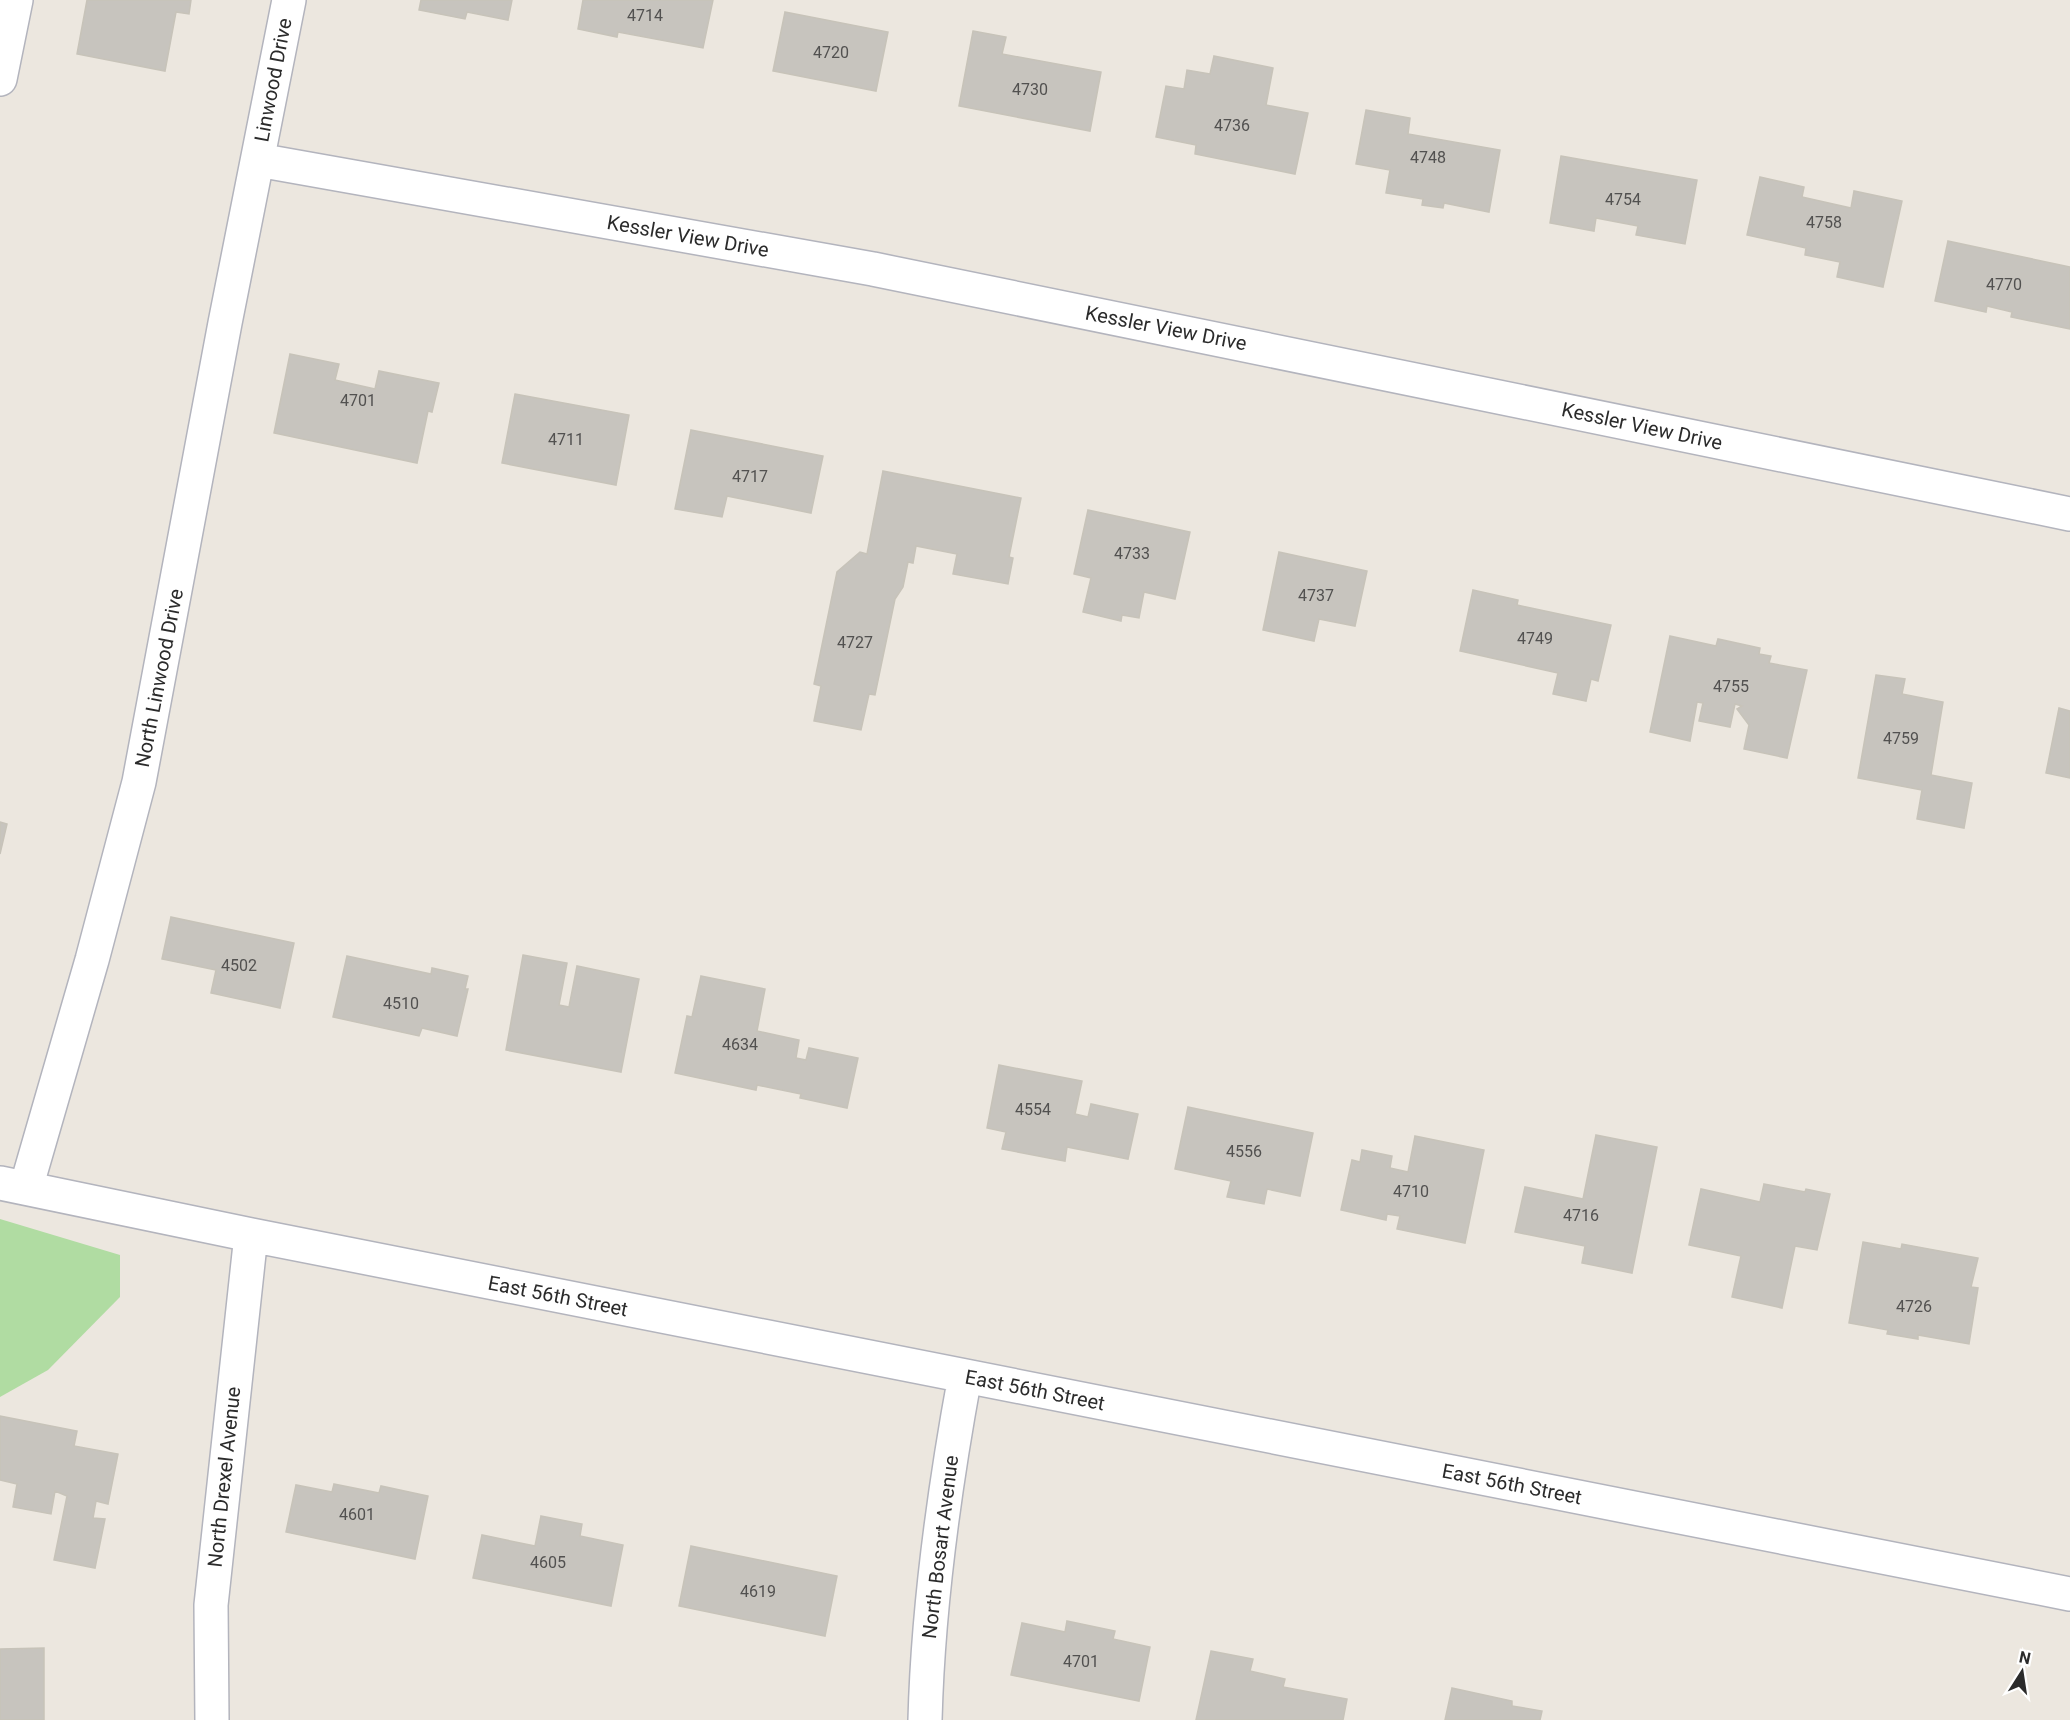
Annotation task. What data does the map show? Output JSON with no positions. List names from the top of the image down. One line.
{"streets":{"street":["Linwood Drive","Kessler View Drive","North Linwood Drive","East 56th Street","North Drexel Avenue","North Bosart Avenue"]},"crossings":[["Linwood Drive","Kessler View Drive"],["Linwood Drive","North Linwood Drive"],["Kessler View Drive","North Linwood Drive"],["North Linwood Drive","East 56th Street"],["East 56th Street","North Drexel Avenue"],["East 56th Street","North Bosart Avenue"]],"house_numbers":["4714","4720","4730","4736","4748","4754","4758","4770","4701","4711","4717","4733","4737","4749","4727","4755","4759","4502","4510","4634","4554","4556","4710","4716","4726","4601","4605","4619","4701"],"north":"top"}
